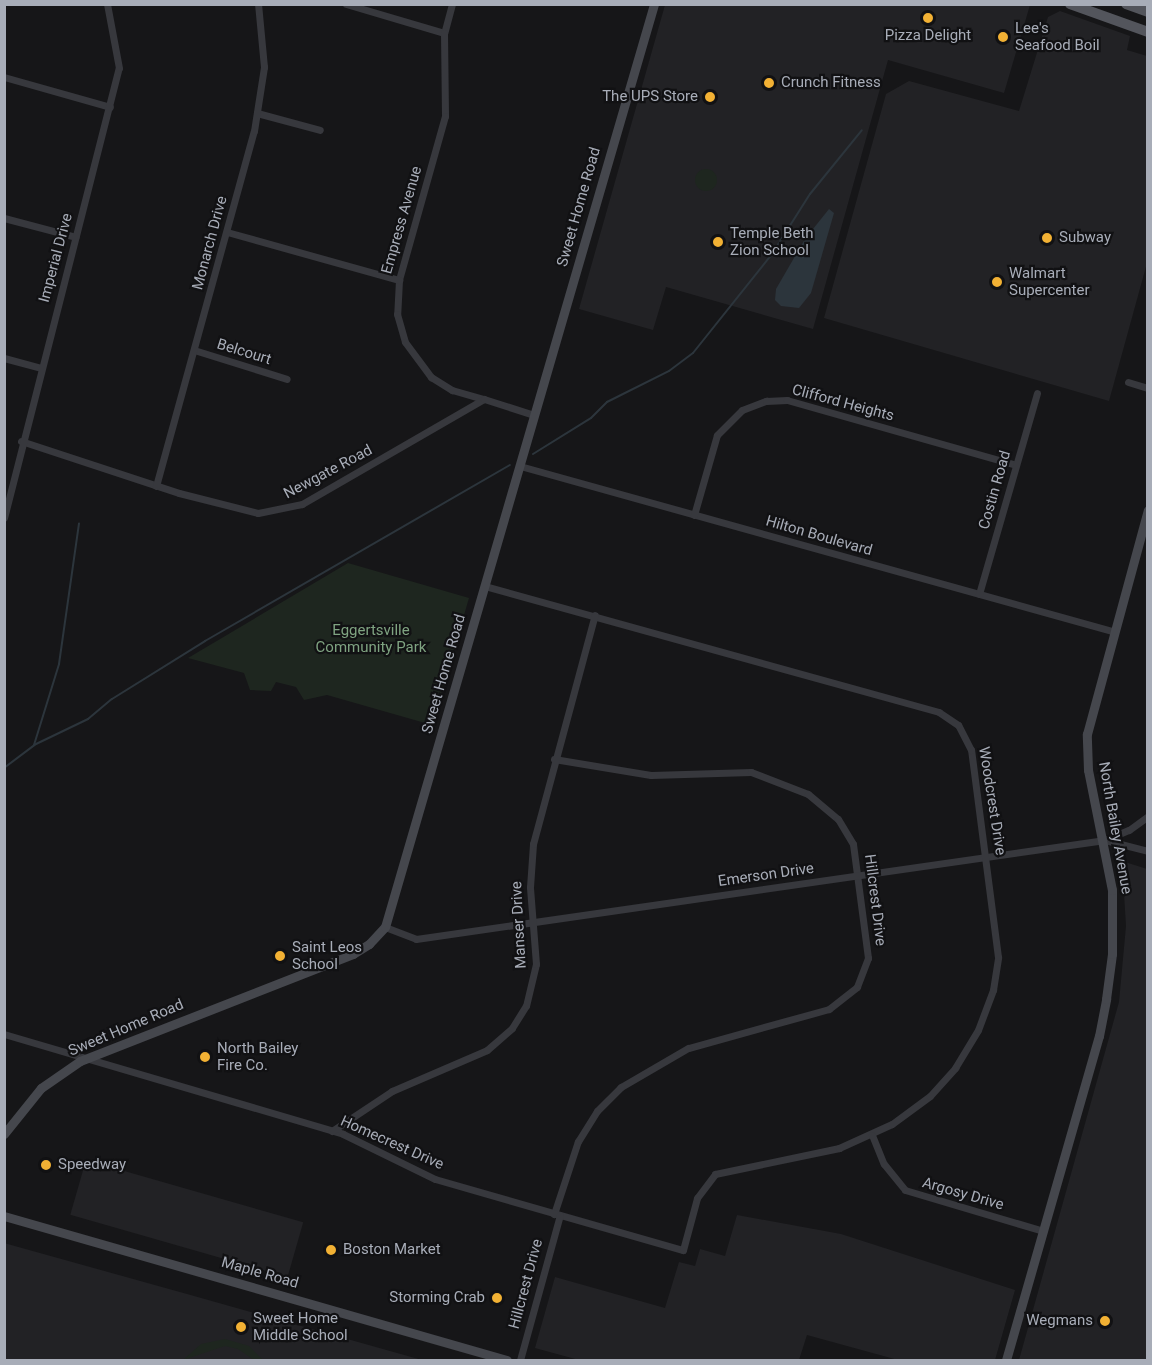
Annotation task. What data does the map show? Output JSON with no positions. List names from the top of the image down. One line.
{"streets":{"street":["Sweet Home Road","Empress Avenue","Monarch Drive","Imperial Drive","Belcourt","Clifford Heights","Newgate Road","Costin Road","Hilton Boulevard","Woodcrest Drive","North Bailey Avenue","Emerson Drive","Hillcrest Drive","Manser Drive","Homecrest Drive","Argosy Drive","Maple Road"]},"crossings":[["Sweet Home Road","Hilton Boulevard"],["Sweet Home Road","Woodcrest Drive"],["Sweet Home Road","Emerson Drive"],["Sweet Home Road","Homecrest Drive"],["Empress Avenue","Newgate Road"],["Monarch Drive","Belcourt"],["Monarch Drive","Newgate Road"],["Imperial Drive","Newgate Road"],["Clifford Heights","Costin Road"],["Clifford Heights","Hilton Boulevard"],["Costin Road","Hilton Boulevard"],["Hilton Boulevard","North Bailey Avenue"],["Woodcrest Drive","Emerson Drive"],["Woodcrest Drive","Manser Drive"],["Woodcrest Drive","Homecrest Drive"],["Woodcrest Drive","Argosy Drive"],["North Bailey Avenue","Emerson Drive"],["North Bailey Avenue","Argosy Drive"],["Emerson Drive","Hillcrest Drive"],["Emerson Drive","Manser Drive"],["Hillcrest Drive","Manser Drive"],["Hillcrest Drive","Homecrest Drive"],["Manser Drive","Homecrest Drive"]],"parks":["Eggertsville Community Park"],"places":["Pizza Delight","Lee's Seafood Boil","Crunch Fitness","The UPS Store","Subway","Temple Beth Zion School","Walmart Supercenter","Saint Leos School","North Bailey Fire Co.","Speedway","Boston Market","Storming Crab","Wegmans","Sweet Home Middle School"]}
